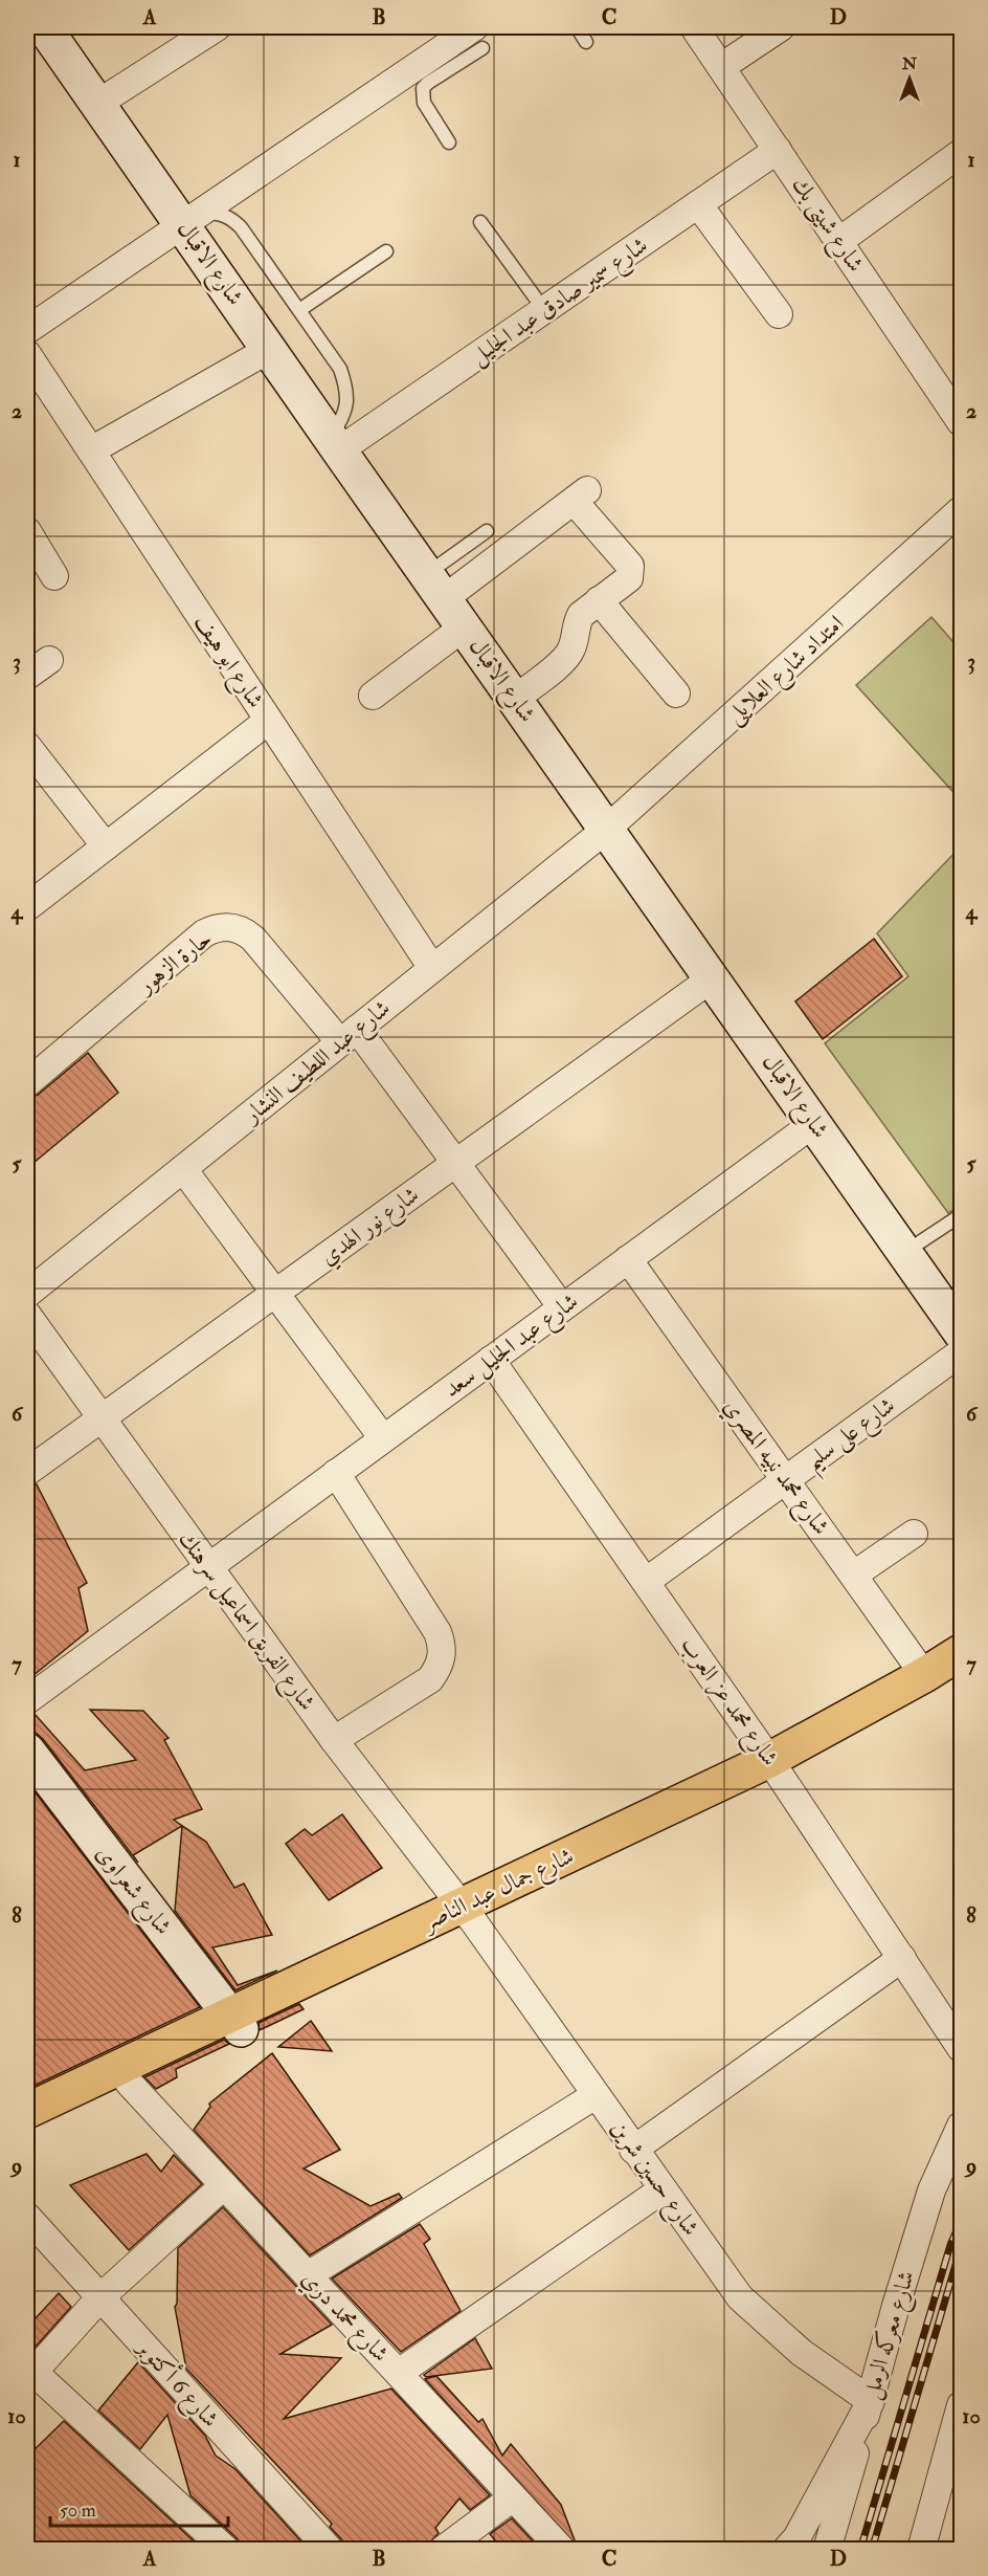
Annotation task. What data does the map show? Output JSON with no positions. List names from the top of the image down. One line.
{"streets":{"main road":["شارع جمال عبد الناصر"],"street":["شارع شيتى بك","شارع الاقبال","شارع سمير صادق عبد الجليل","شارع ابو هيف","امتداد شارع العلايلى","حارة الزهور","شارع عبد اللطيف النشار","شارع نور الهدي","شارع عبد الجليل سعد","شارع على سليم","شارع محمد نبيه المصري","شارع الفريق اسماعيل سرهنك","شارع محمد عز العرب","شارع شعراوى","شارع حسين شرين","شارع محمد دري","شارع معركه الرمل","شارع 6 أكتوبر"]},"crossings":[["شارع شيتى بك","شارع سمير صادق عبد الجليل"],["شارع الاقبال","شارع سمير صادق عبد الجليل"],["شارع الاقبال","امتداد شارع العلايلى"],["شارع الاقبال","شارع عبد اللطيف النشار"],["شارع الاقبال","شارع نور الهدي"],["شارع الاقبال","شارع عبد الجليل سعد"],["شارع ابو هيف","شارع عبد اللطيف النشار"],["امتداد شارع العلايلى","شارع عبد اللطيف النشار"],["حارة الزهور","شارع عبد اللطيف النشار"],["حارة الزهور","شارع نور الهدي"],["حارة الزهور","شارع عبد الجليل سعد"],["شارع نور الهدي","شارع الفريق اسماعيل سرهنك"],["شارع عبد الجليل سعد","شارع محمد نبيه المصري"],["شارع عبد الجليل سعد","شارع الفريق اسماعيل سرهنك"],["شارع عبد الجليل سعد","شارع محمد عز العرب"],["شارع على سليم","شارع محمد نبيه المصري"],["شارع على سليم","شارع محمد عز العرب"],["شارع محمد نبيه المصري","شارع جمال عبد الناصر"],["شارع الفريق اسماعيل سرهنك","شارع جمال عبد الناصر"],["شارع الفريق اسماعيل سرهنك","شارع حسين شرين"],["شارع محمد عز العرب","شارع جمال عبد الناصر"],["شارع جمال عبد الناصر","شارع شعراوى"],["شارع جمال عبد الناصر","شارع حسين شرين"],["شارع جمال عبد الناصر","شارع محمد دري"],["شارع حسين شرين","شارع معركه الرمل"]],"scale_bar":"50 m","north":"top","grid":{"columns":["A","B","C","D"],"rows":["1","2","3","4","5","6","7","8","9","10"]}}
